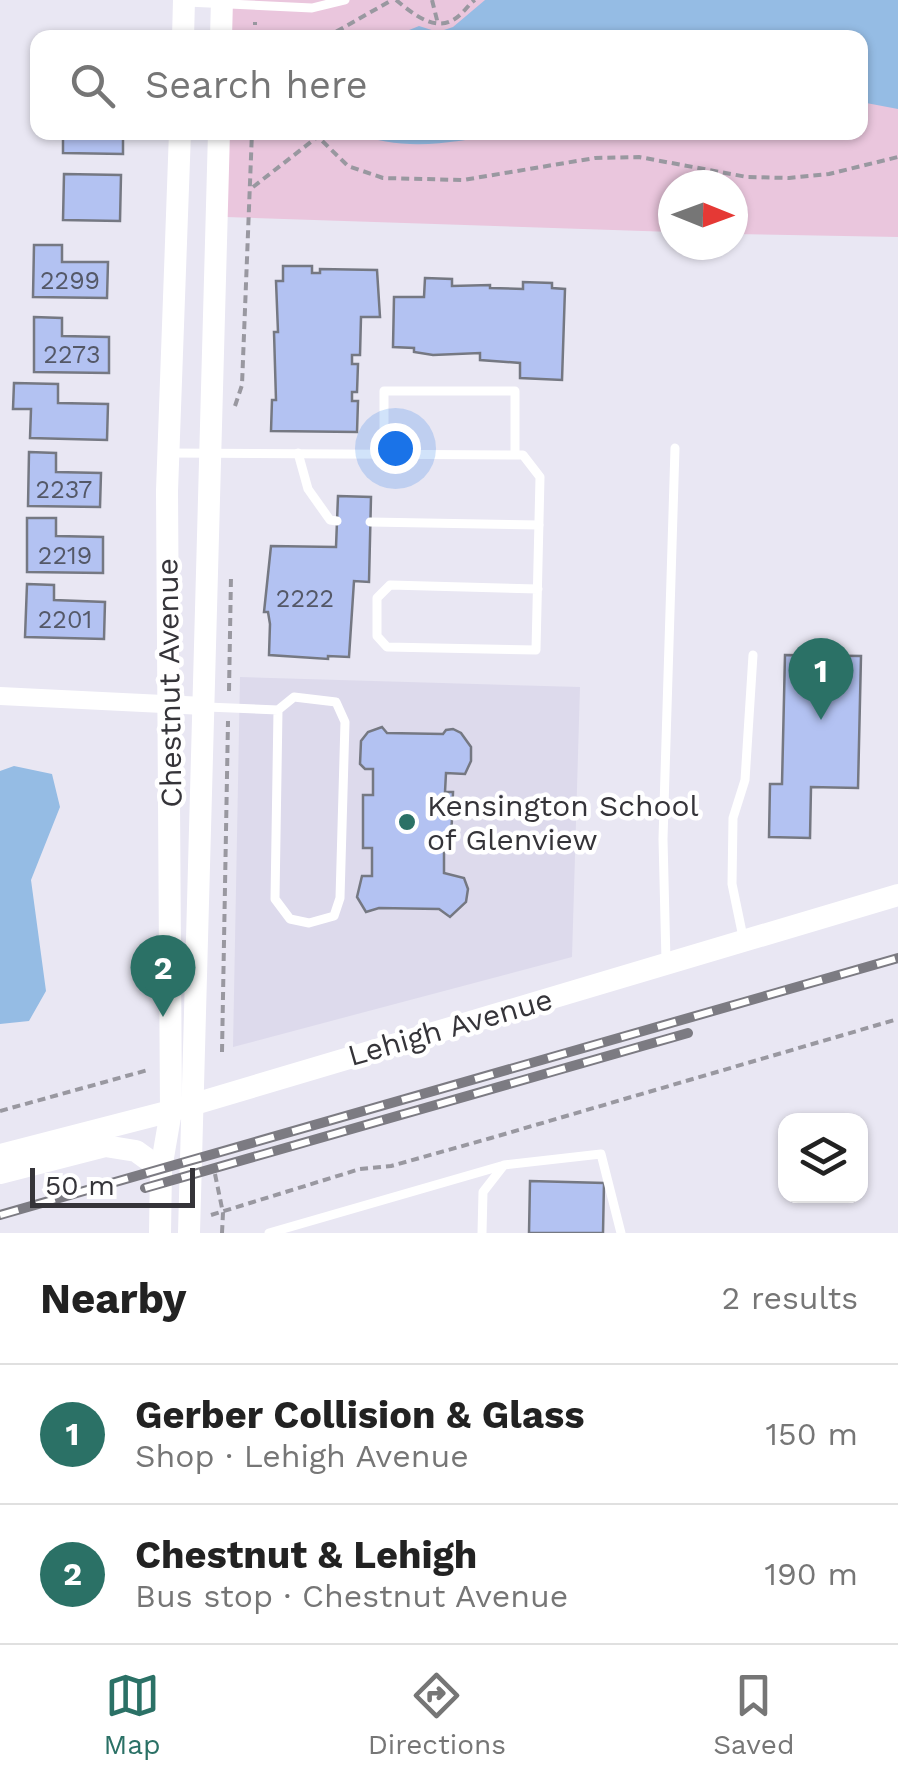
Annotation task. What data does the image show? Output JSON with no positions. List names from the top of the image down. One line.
{"streets":{"street":["Chestnut Avenue","Lehigh Avenue"]},"crossings":[["Chestnut Avenue","Lehigh Avenue"]],"places":["Kensington School of Glenview"],"house_numbers":["2299","2273","2237","2219","2222","2201"],"scale_bar":"50 m","north":"right","page":{"search":"Search here","pins":["1","2"],"scale":"50 m","heading":["Nearby","2 results"],"list":[{"mark":"1","name":"Gerber Collision & Glass","note":"Shop · Lehigh Avenue","value":"150 m"},{"mark":"2","name":"Chestnut & Lehigh","note":"Bus stop · Chestnut Avenue","value":"190 m"}],"nav":["Map","Directions","Saved"]}}
